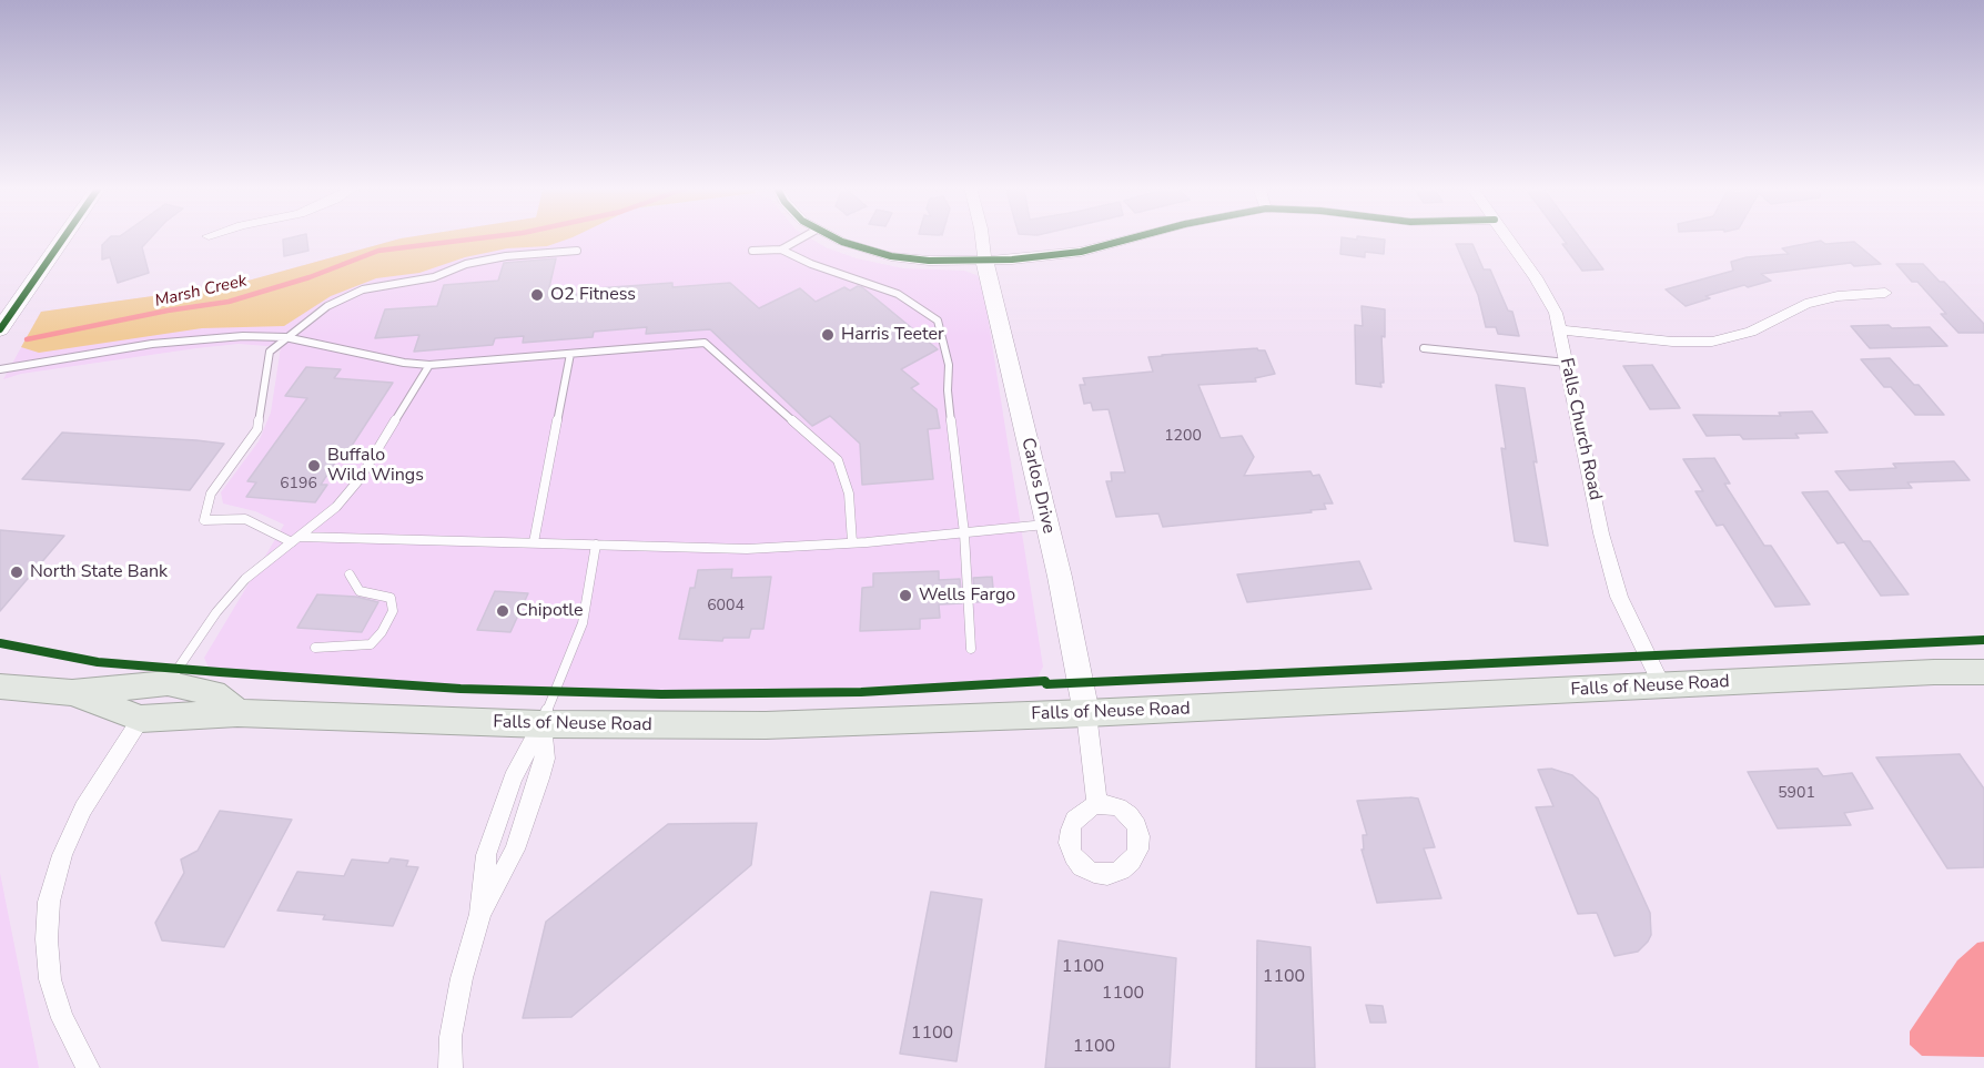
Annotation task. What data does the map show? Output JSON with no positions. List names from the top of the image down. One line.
{"streets":{"main road":["Falls of Neuse Road"],"street":["Falls Church Road","Carlos Drive"]},"crossings":[["Falls Church Road","Falls of Neuse Road"],["Carlos Drive","Falls of Neuse Road"]],"water":["Marsh Creek"],"places":["O2 Fitness","Harris Teeter","Buffalo Wild Wings","North State Bank","Wells Fargo","Chipotle"],"house_numbers":["1200","6196","6004","5901","1100","1100","1100","1100","1100"]}
